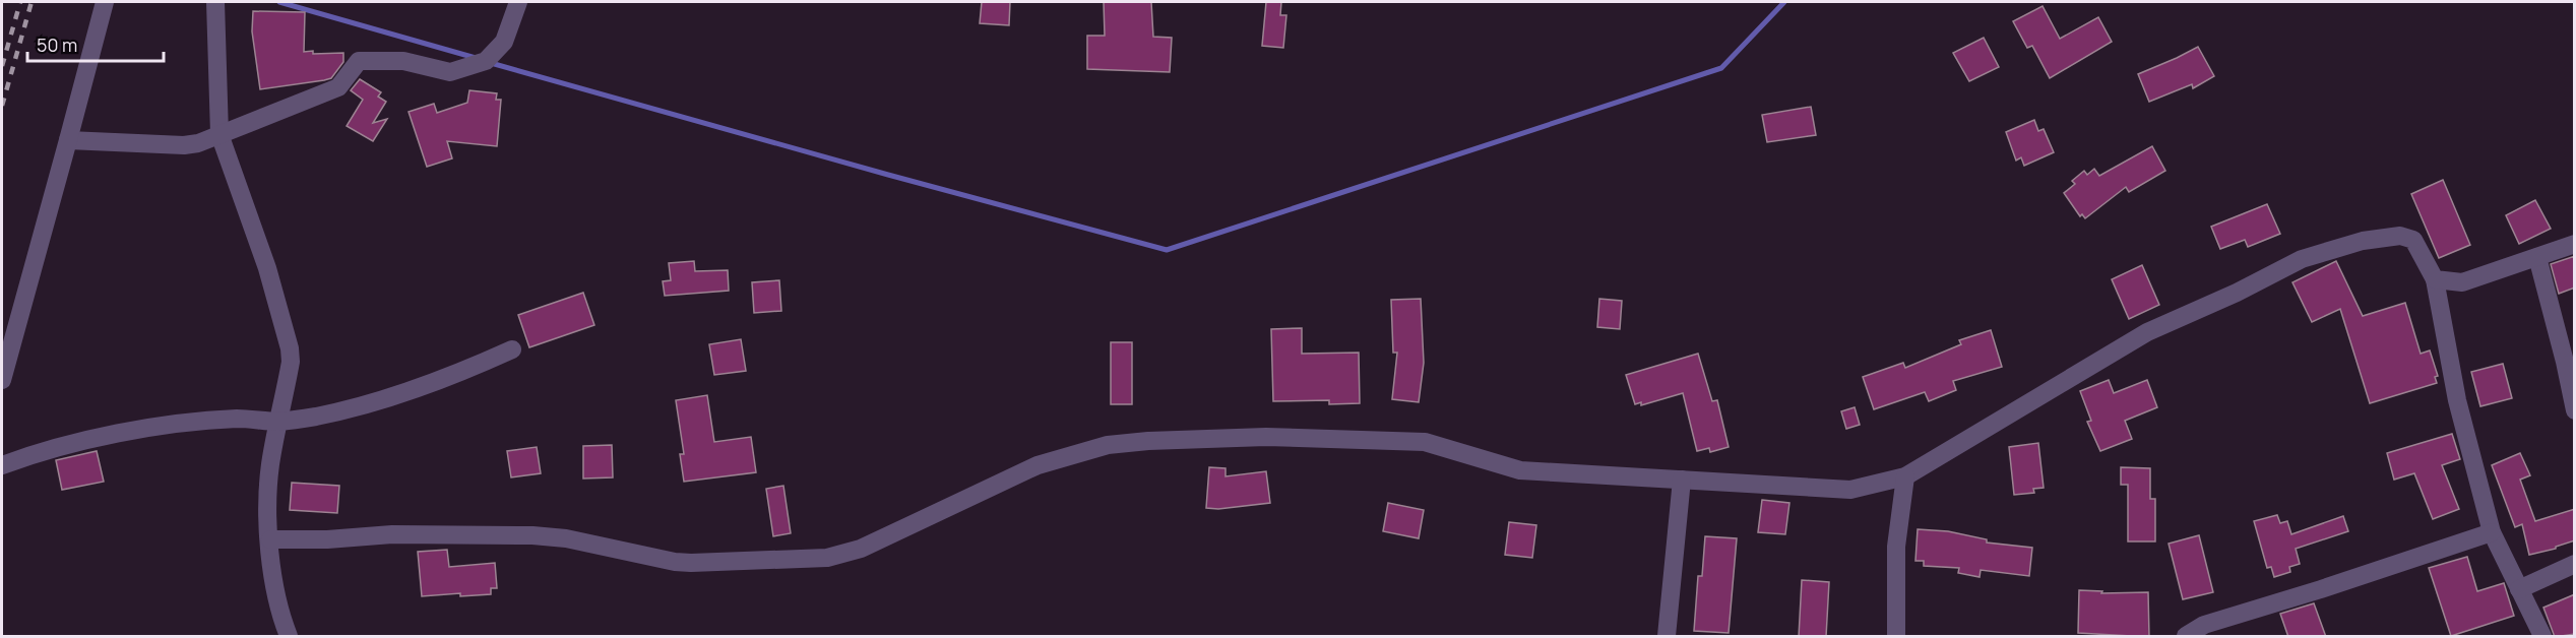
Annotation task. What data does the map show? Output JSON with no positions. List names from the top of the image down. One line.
{"scale_bar":"50 m"}
